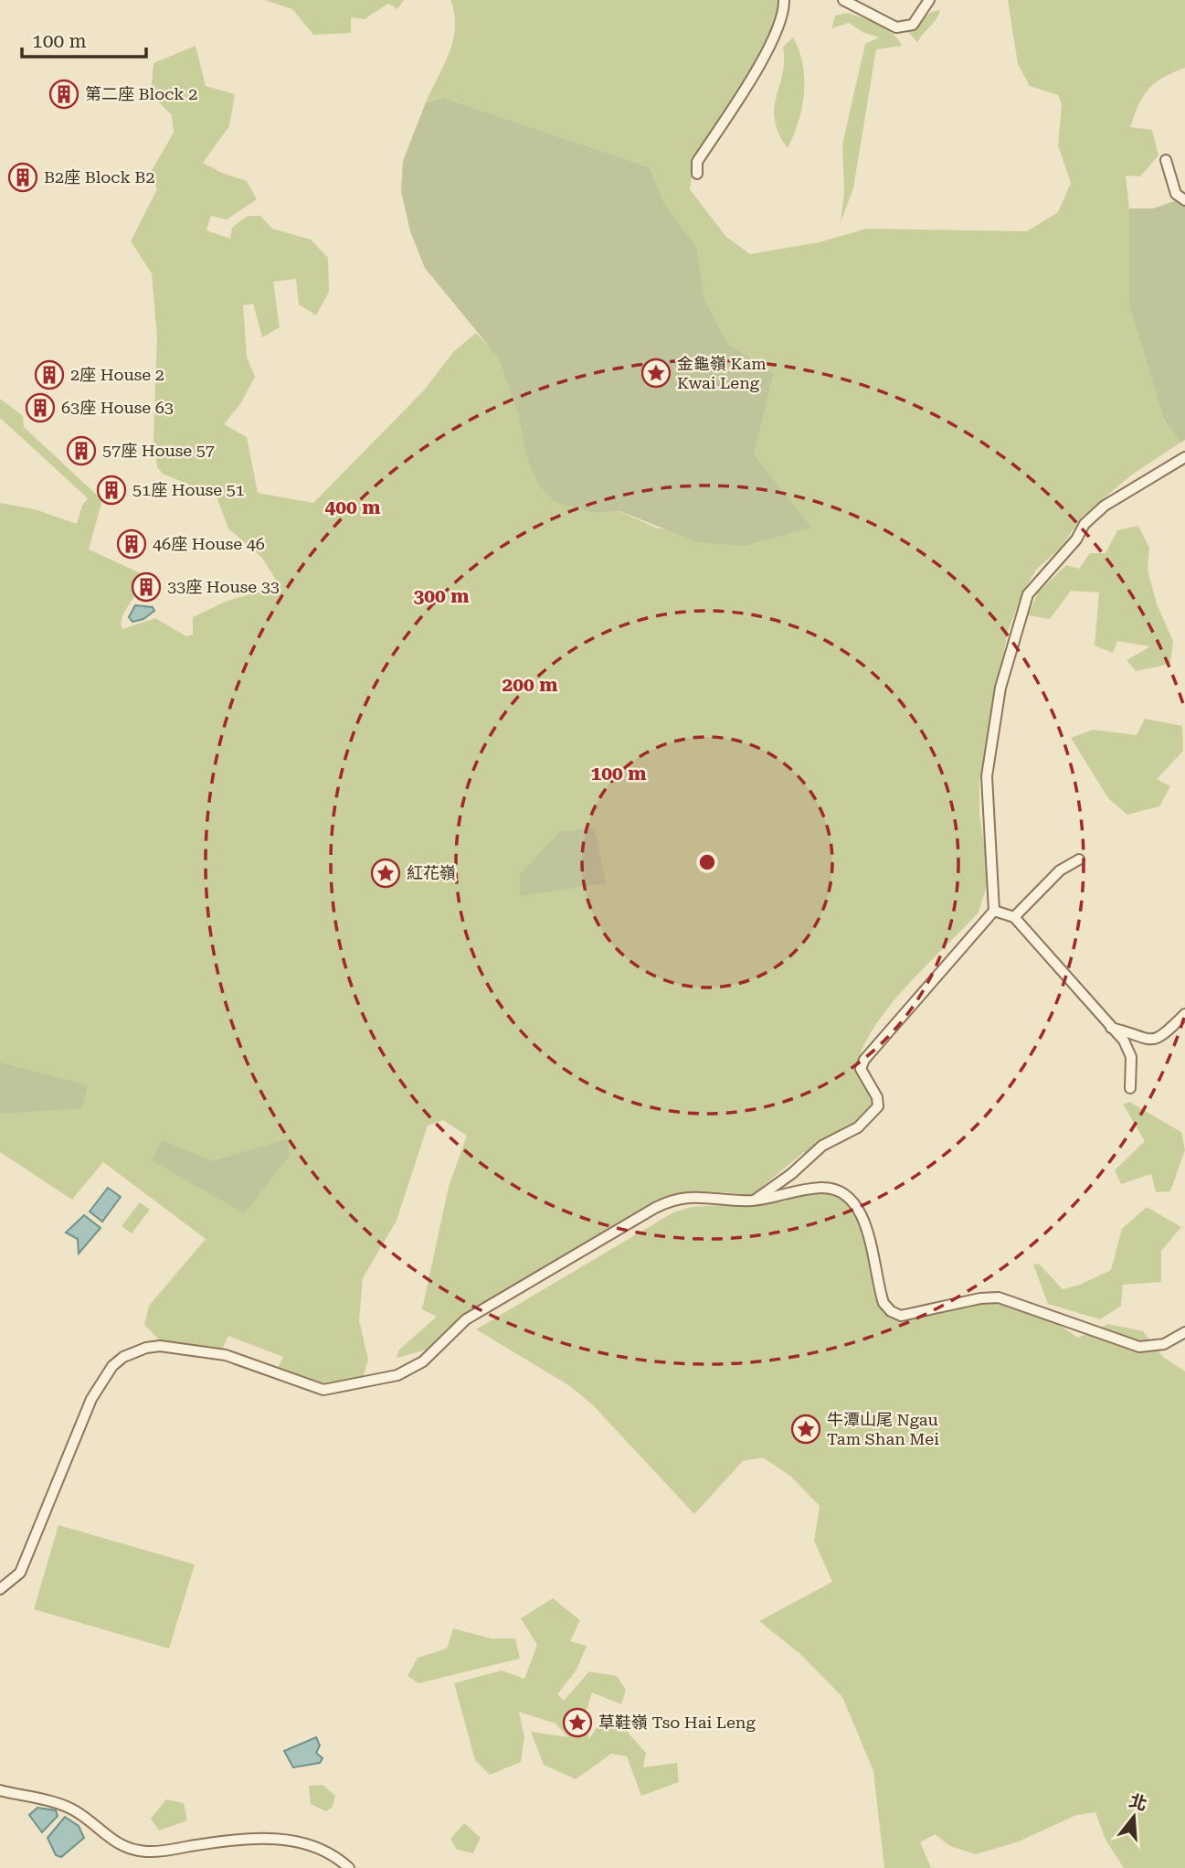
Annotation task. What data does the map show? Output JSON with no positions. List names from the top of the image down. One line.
{"places":{"building":["第二座 Block 2","B2座 Block B2","2座 House 2","63座 House 63","57座 House 57","51座 House 51","46座 House 46","33座 House 33"],"place":["金龜嶺 Kam Kwai Leng","紅花嶺","牛潭山尾 Ngau Tam Shan Mei","草鞋嶺 Tso Hai Leng"]},"scale_bar":"100 m","north":"top","rings":["400 m","300 m","200 m","100 m"]}
